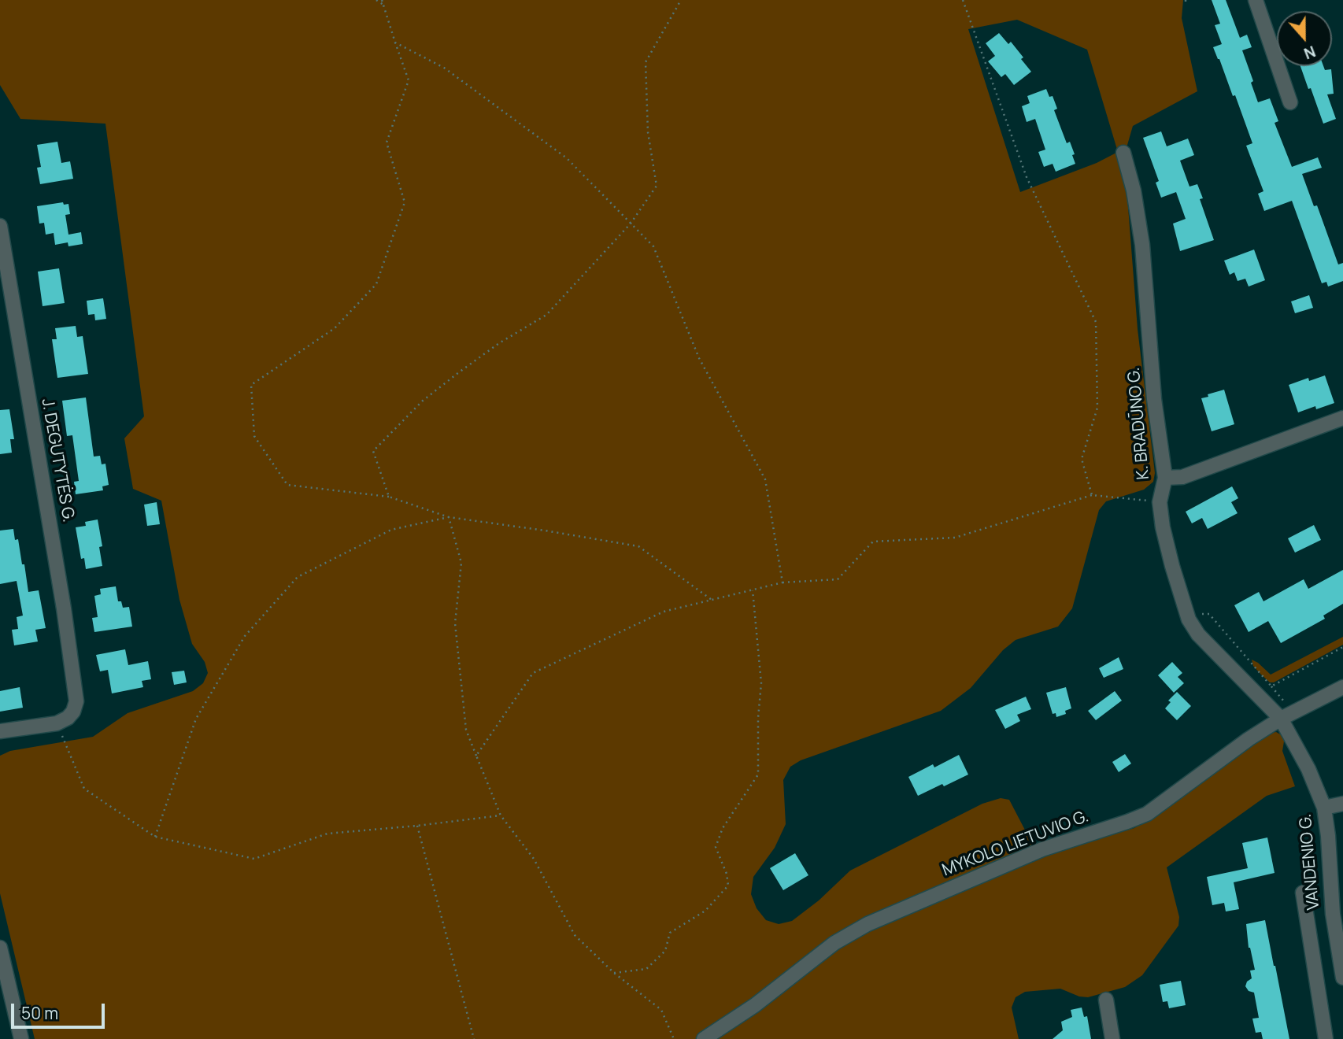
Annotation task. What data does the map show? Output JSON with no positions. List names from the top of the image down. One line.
{"streets":{"street":["K. BRADŪNO G.","J. DEGUTYTĖS G.","MYKOLO LIETUVIO G.","VANDENIO G."]},"crossings":[["K. BRADŪNO G.","MYKOLO LIETUVIO G."],["K. BRADŪNO G.","VANDENIO G."],["MYKOLO LIETUVIO G.","VANDENIO G."]],"scale_bar":"50 m","north":"bottom"}
